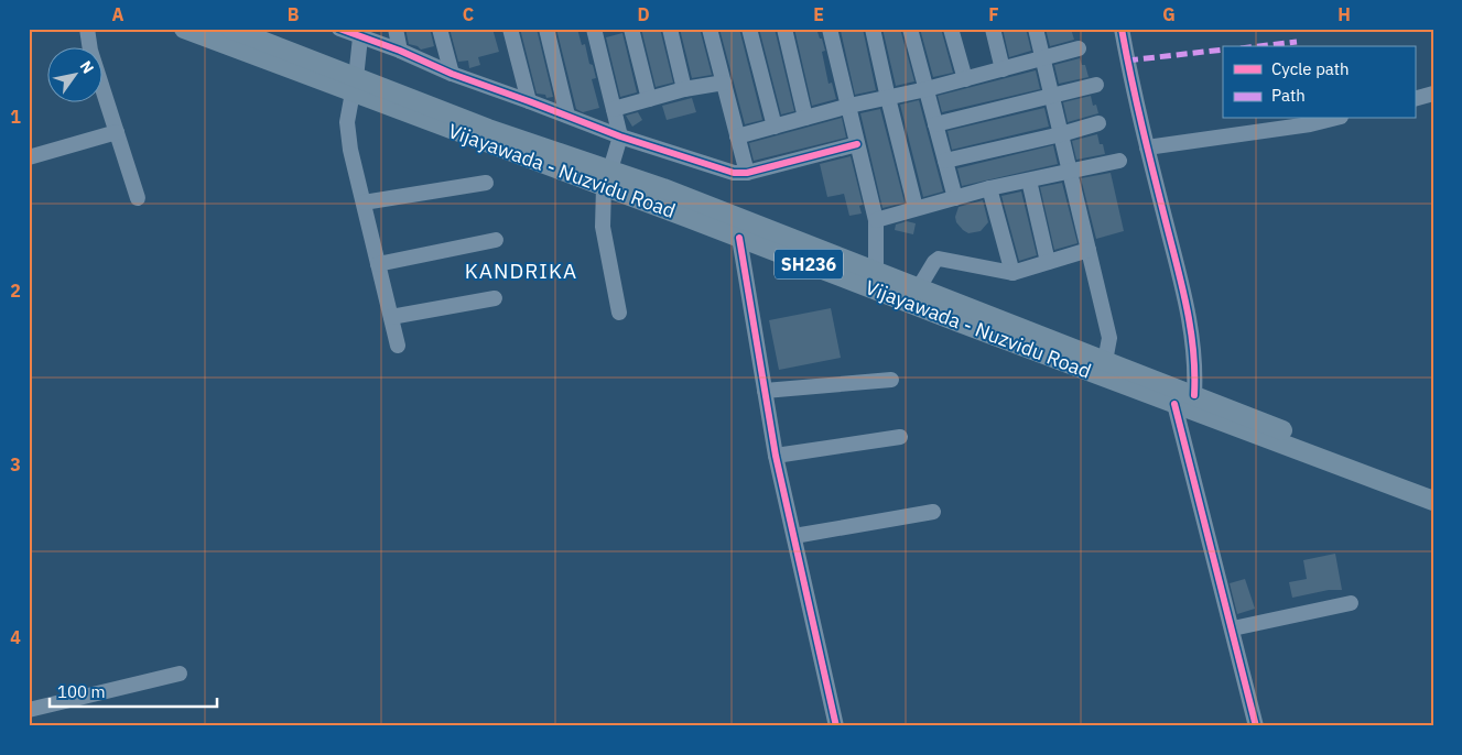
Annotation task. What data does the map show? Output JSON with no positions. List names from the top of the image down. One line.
{"streets":{"main road":["Vijayawada - Nuzvidu Road","SH236"]},"districts":["KANDRIKA"],"legend":["Cycle path","Path"],"scale_bar":"100 m","north":"top right","grid":{"columns":["A","B","C","D","E","F","G","H"],"rows":["1","2","3","4"]}}
